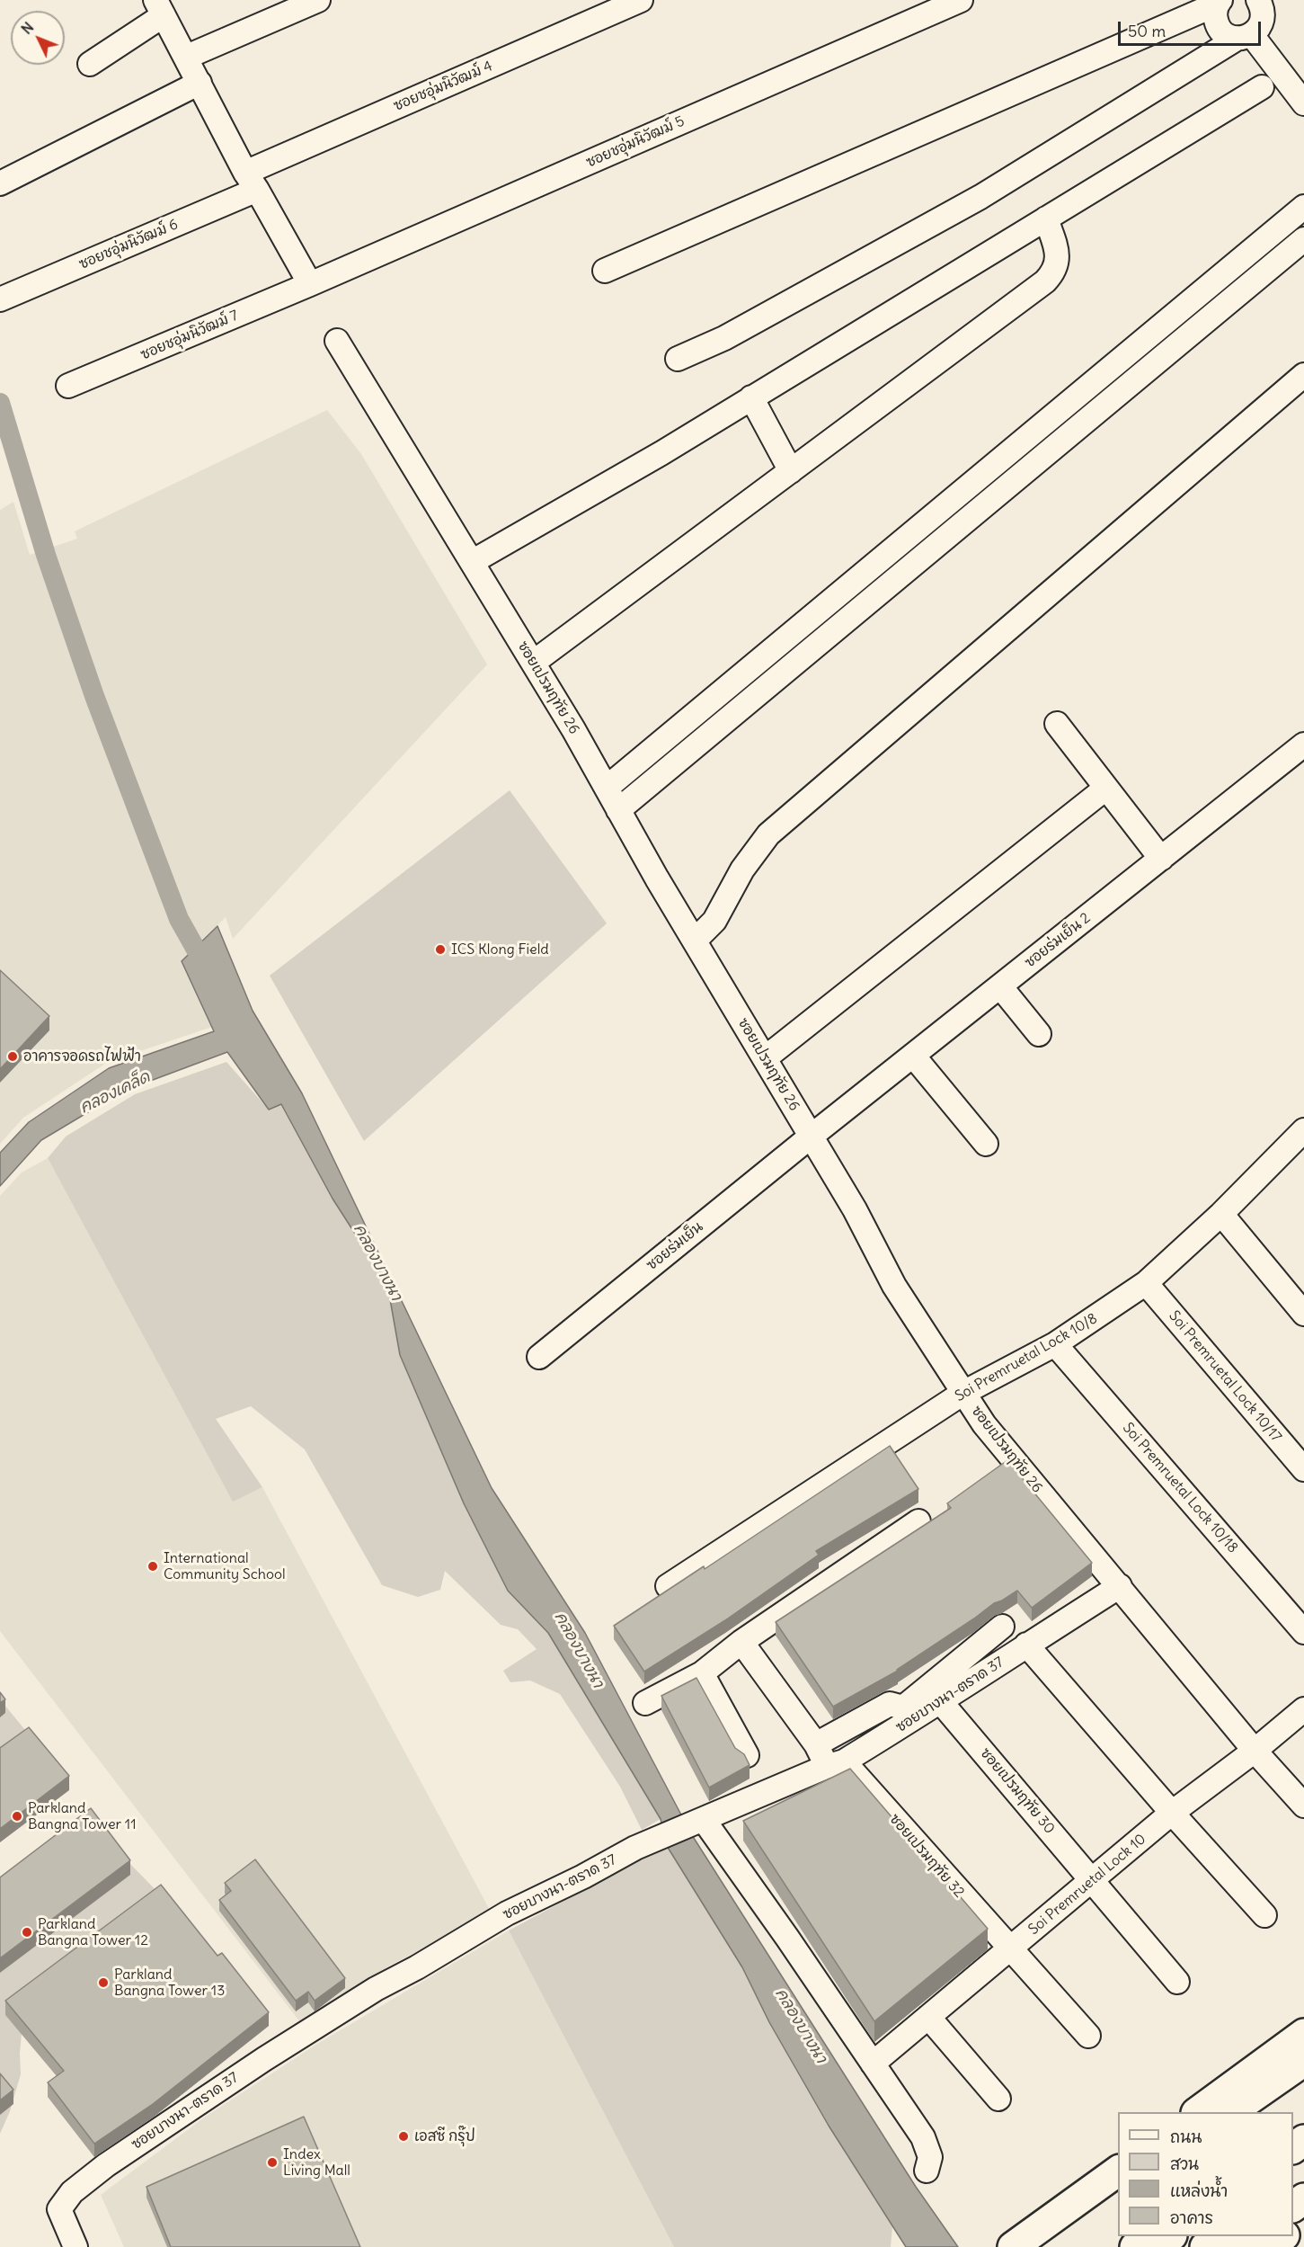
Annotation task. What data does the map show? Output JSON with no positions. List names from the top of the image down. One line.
{"streets":{"street":["ซอยชอุ่มนิวัฒม์ 4","ซอยชอุ่มนิวัฒม์ 5","ซอยชอุ่มนิวัฒม์ 6","ซอยชอุ่มนิวัฒม์ 7","ซอยเปรมฤทัย 26","ซอยร่มเย็น 2","ซอยร่มเย็น","Soi Premruetal Lock 10/8","Soi Premruetal Lock 10/17","Soi Premruetal Lock 10/18","ซอยบางนา-ตราด 37","ซอยเปรมฤทัย 30","ซอยเปรมฤทัย 32","Soi Premruetal Lock 10"]},"crossings":[["ซอยชอุ่มนิวัฒม์ 4","ซอยชอุ่มนิวัฒม์ 6"],["ซอยชอุ่มนิวัฒม์ 5","ซอยชอุ่มนิวัฒม์ 7"],["ซอยเปรมฤทัย 26","ซอยร่มเย็น 2"],["ซอยเปรมฤทัย 26","ซอยร่มเย็น"],["ซอยเปรมฤทัย 26","Soi Premruetal Lock 10/8"],["ซอยเปรมฤทัย 26","ซอยบางนา-ตราด 37"],["ซอยเปรมฤทัย 26","Soi Premruetal Lock 10"],["ซอยร่มเย็น 2","ซอยร่มเย็น"],["Soi Premruetal Lock 10/8","Soi Premruetal Lock 10/17"],["Soi Premruetal Lock 10/8","Soi Premruetal Lock 10/18"],["ซอยบางนา-ตราด 37","ซอยเปรมฤทัย 30"],["ซอยบางนา-ตราด 37","ซอยเปรมฤทัย 32"],["ซอยเปรมฤทัย 30","Soi Premruetal Lock 10"],["ซอยเปรมฤทัย 32","Soi Premruetal Lock 10"]],"water":["คลองเคล็ด","คลองบางนา"],"places":["ICS Klong Field","อาคารจอดรถไฟฟ้า","International Community School","Parkland Bangna Tower 11","Parkland Bangna Tower 12","Parkland Bangna Tower 13","เอสซี กรุ๊ป","Index Living Mall"],"legend":["ถนน","สวน","แหล่งน้ำ","อาคาร"],"scale_bar":"50 m","north":"top left"}
